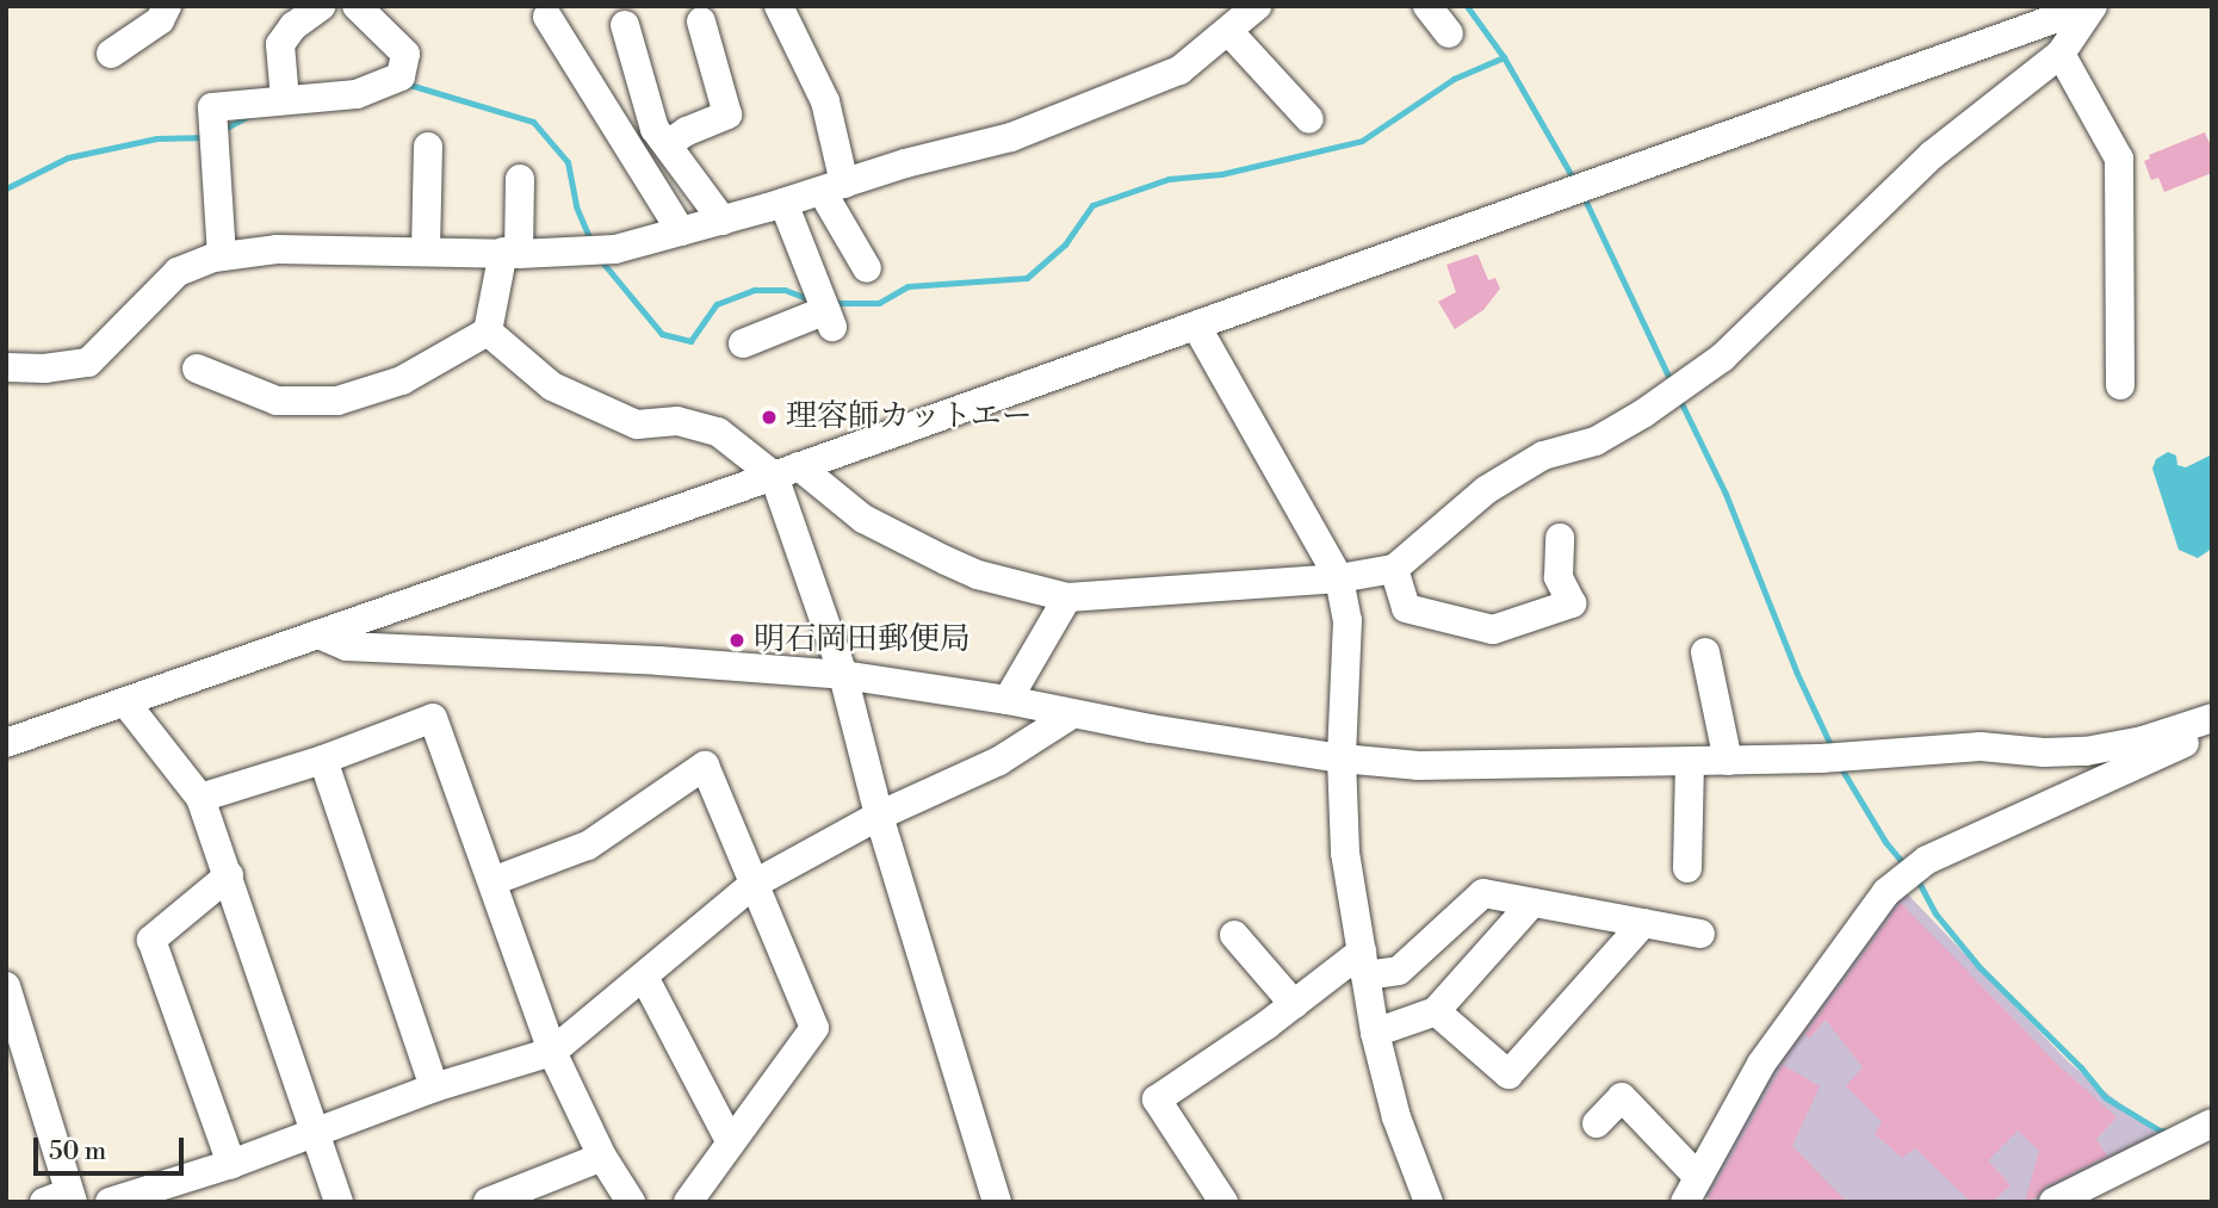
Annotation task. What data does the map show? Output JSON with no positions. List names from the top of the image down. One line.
{"places":["理容師カットエー","明石岡田郵便局"],"scale_bar":"50 m"}
